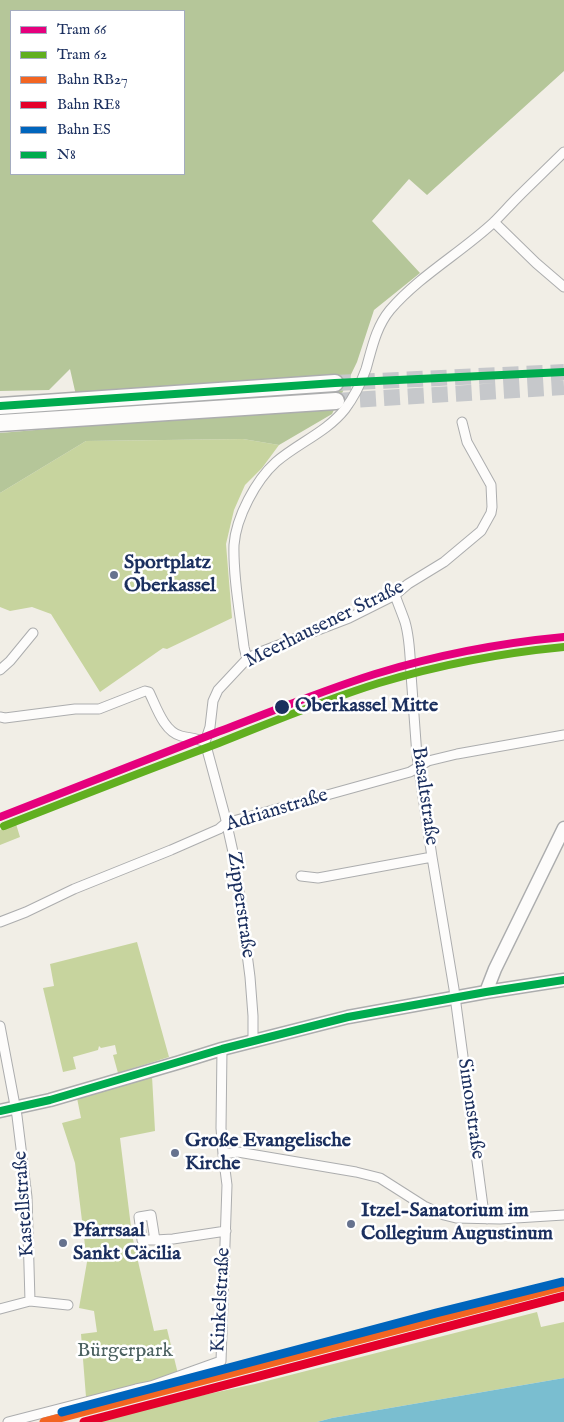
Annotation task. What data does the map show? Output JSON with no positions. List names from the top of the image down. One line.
{"streets":{"street":["Meerhausener Straße","Basaltstraße","Adrianstraße","Zipperstraße","Simonstraße","Kastellstraße","Kinkelstraße"]},"crossings":[["Meerhausener Straße","Basaltstraße"],["Meerhausener Straße","Zipperstraße"],["Basaltstraße","Adrianstraße"],["Basaltstraße","Simonstraße"],["Adrianstraße","Zipperstraße"]],"parks":["Bürgerpark"],"places":["Sportplatz Oberkassel","Oberkassel Mitte","Große Evangelische Kirche","Itzel-Sanatorium im Collegium Augustinum","Pfarrsaal Sankt Cäcilia"],"lines":["transit line N8","tram line 66","tram line 62","rail line ES","rail line RB27","rail line RE8"],"legend":["Tram 66","Tram 62","Bahn RB27","Bahn RE8","Bahn ES","N8"]}
